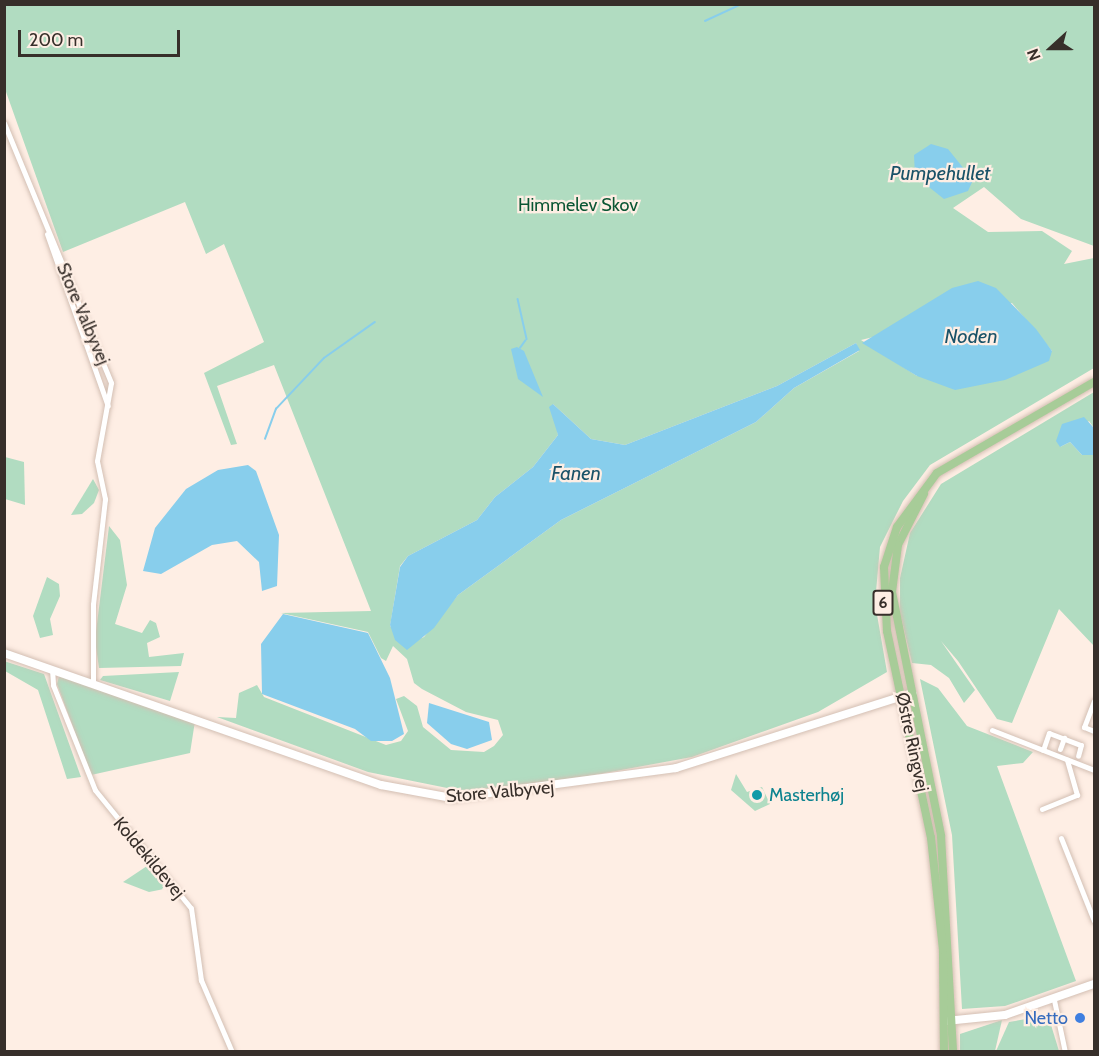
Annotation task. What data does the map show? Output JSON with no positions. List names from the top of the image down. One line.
{"streets":{"main road":["6","Østre Ringvej"],"street":["Store Valbyvej","Koldekildevej"]},"crossings":[["Store Valbyvej","Østre Ringvej"],["Store Valbyvej","Koldekildevej"]],"water":["Pumpehullet","Noden","Fanen"],"parks":["Himmelev Skov"],"places":["Masterhøj","Netto"],"scale_bar":"200 m","north":"left"}
